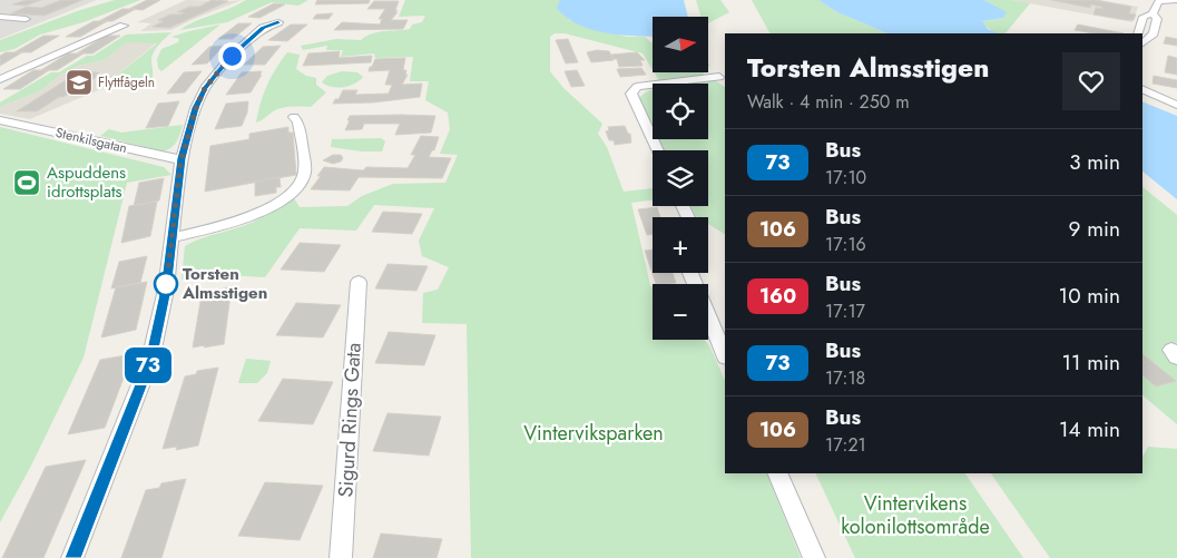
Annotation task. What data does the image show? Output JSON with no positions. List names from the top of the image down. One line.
{"streets":{"street":["Stenkilsgatan","Sigurd Rings Gata"]},"parks":["Vinterviksparken","Vintervikens kolonilottsområde"],"places":{"school or university":["Flyttfågeln"],"sports":["Aspuddens idrottsplats"],"other":["Torsten Almsstigen"]},"lines":["bus line 73"],"north":"right","page":{"on_map":"73","map_buttons":["+","−"],"heading":["Torsten Almsstigen","Walk · 4 min · 250 m"],"list":[{"mark":"73","name":"Bus","note":"17:10","value":"3 min"},{"mark":"106","name":"Bus","note":"17:16","value":"9 min"},{"mark":"160","name":"Bus","note":"17:17","value":"10 min"},{"mark":"73","name":"Bus","note":"17:18","value":"11 min"},{"mark":"106","name":"Bus","note":"17:21","value":"14 min"}]}}
